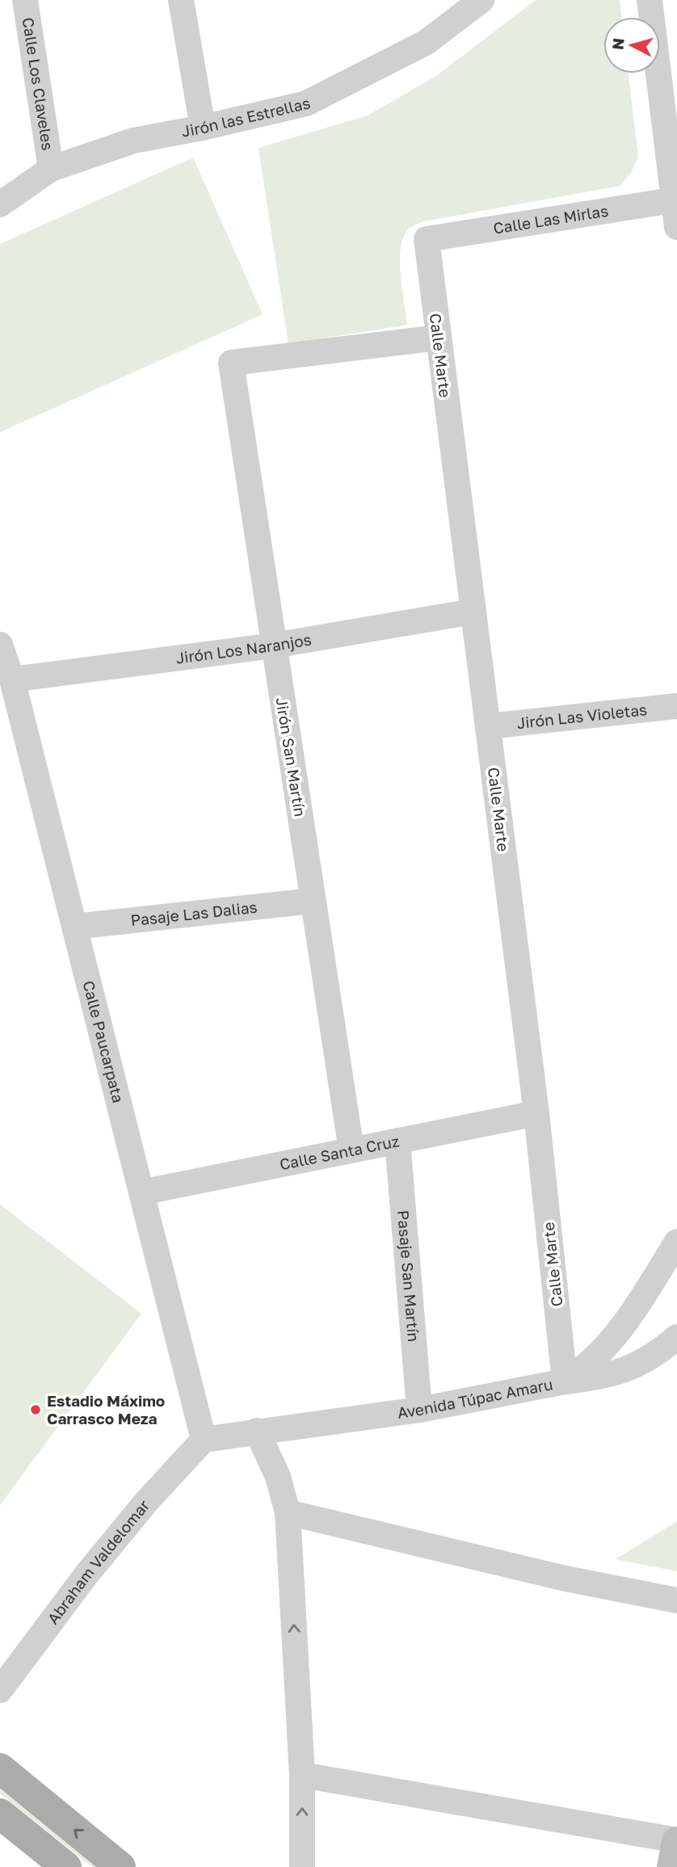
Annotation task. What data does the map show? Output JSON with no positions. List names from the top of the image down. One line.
{"streets":{"street":["Calle Los Claveles","Jirón las Estrellas","Calle Las Mirlas","Calle Marte","Jirón Los Naranjos","Jirón Las Violetas","Jirón San Martín","Pasaje Las Dalias","Calle Paucarpata","Calle Santa Cruz","Pasaje San Martín","Avenida Túpac Amaru","Abraham Valdelomar"]},"crossings":[["Calle Los Claveles","Jirón las Estrellas"],["Calle Las Mirlas","Calle Marte"],["Calle Marte","Jirón Los Naranjos"],["Calle Marte","Jirón Las Violetas"],["Calle Marte","Jirón San Martín"],["Calle Marte","Calle Santa Cruz"],["Calle Marte","Avenida Túpac Amaru"],["Jirón Los Naranjos","Jirón San Martín"],["Jirón Los Naranjos","Calle Paucarpata"],["Jirón San Martín","Pasaje Las Dalias"],["Jirón San Martín","Calle Santa Cruz"],["Pasaje Las Dalias","Calle Paucarpata"],["Calle Paucarpata","Calle Santa Cruz"],["Calle Paucarpata","Avenida Túpac Amaru"],["Calle Paucarpata","Abraham Valdelomar"],["Calle Santa Cruz","Pasaje San Martín"],["Pasaje San Martín","Avenida Túpac Amaru"],["Avenida Túpac Amaru","Abraham Valdelomar"]],"places":["Estadio Máximo Carrasco Meza"],"north":"left"}
